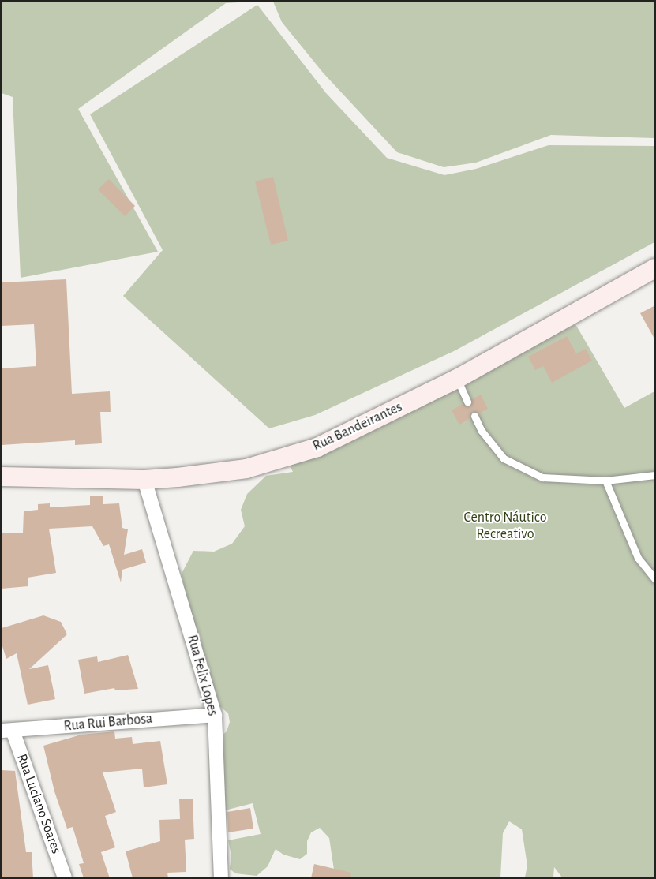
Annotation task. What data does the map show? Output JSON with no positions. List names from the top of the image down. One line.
{"streets":{"street":["Rua Bandeirantes","Rua Felix Lopes","Rua Rui Barbosa","Rua Luciano Soares"]},"crossings":[["Rua Bandeirantes","Rua Felix Lopes"],["Rua Felix Lopes","Rua Rui Barbosa"],["Rua Rui Barbosa","Rua Luciano Soares"]],"parks":["Centro Náutico Recreativo"]}
